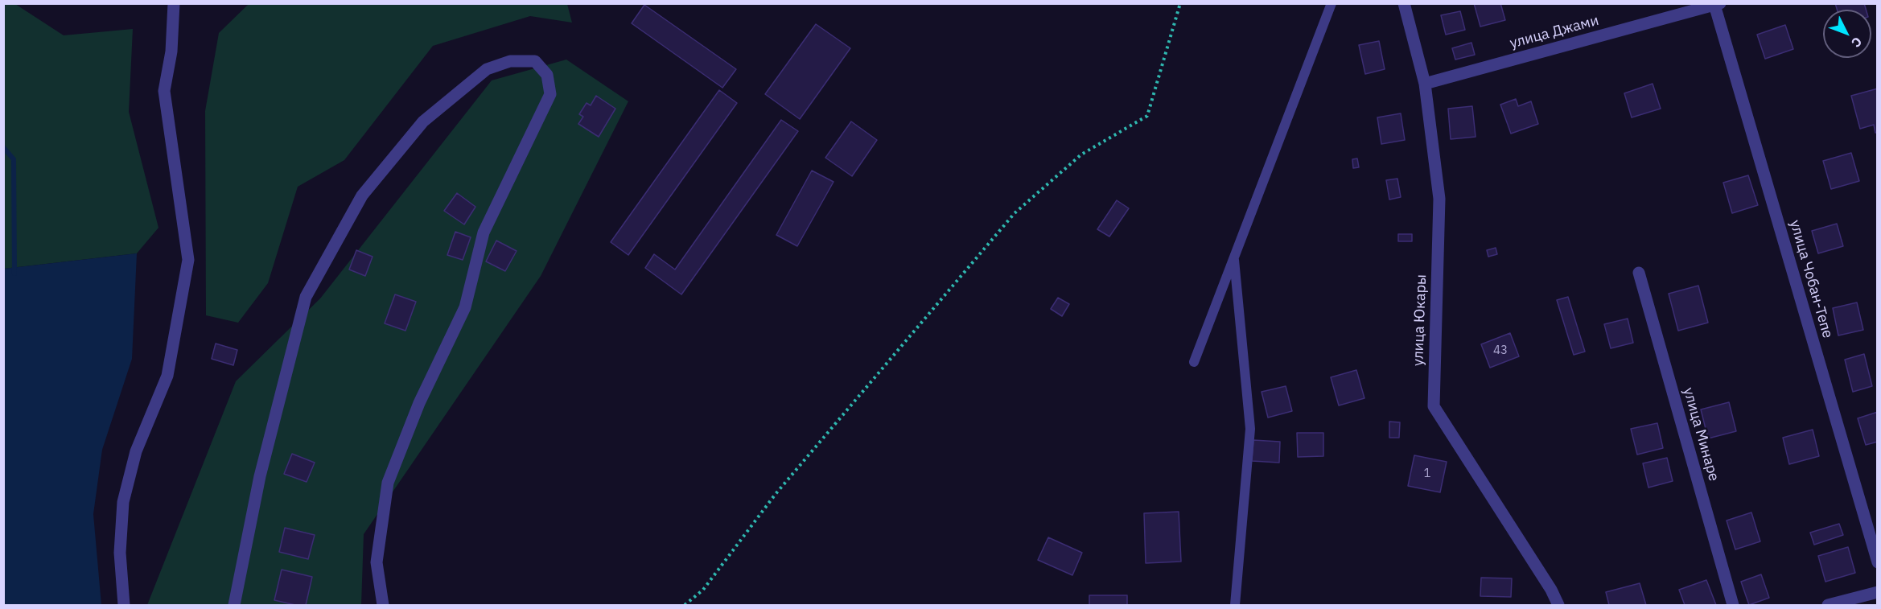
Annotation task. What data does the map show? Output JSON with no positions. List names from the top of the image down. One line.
{"streets":{"street":["улица Джами","улица Чобан-Тепе","улица Юкары","улица Минаре"]},"crossings":[["улица Джами","улица Чобан-Тепе"],["улица Джами","улица Юкары"]],"house_numbers":["43","1"],"north":"bottom right"}
